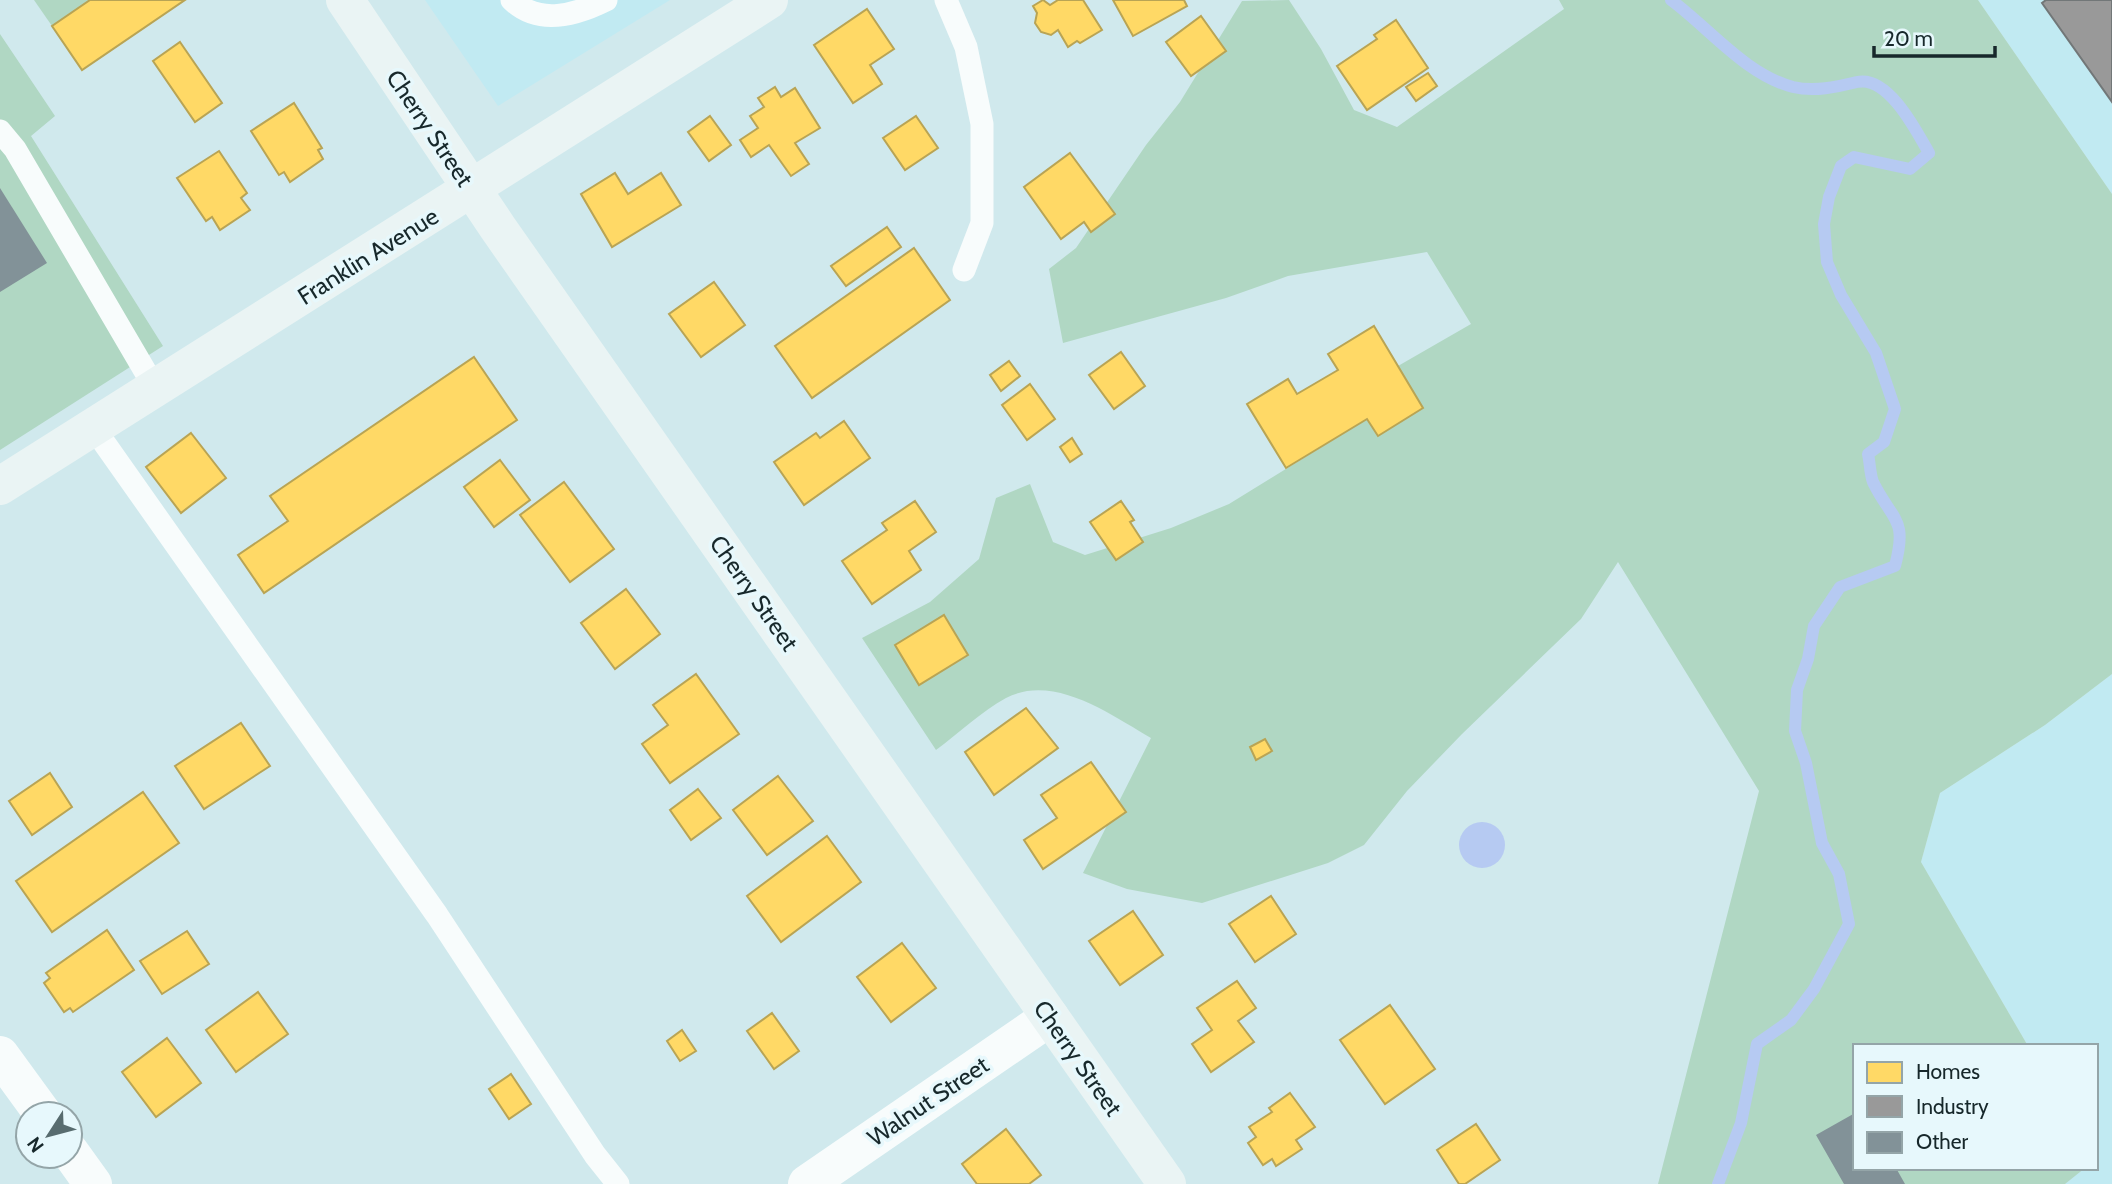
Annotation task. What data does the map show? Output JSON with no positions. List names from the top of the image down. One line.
{"streets":{"street":["Cherry Street","Franklin Avenue","Walnut Street"]},"crossings":[["Cherry Street","Franklin Avenue"],["Cherry Street","Walnut Street"]],"legend":["Homes","Industry","Other"],"scale_bar":"20 m","north":"bottom left"}
